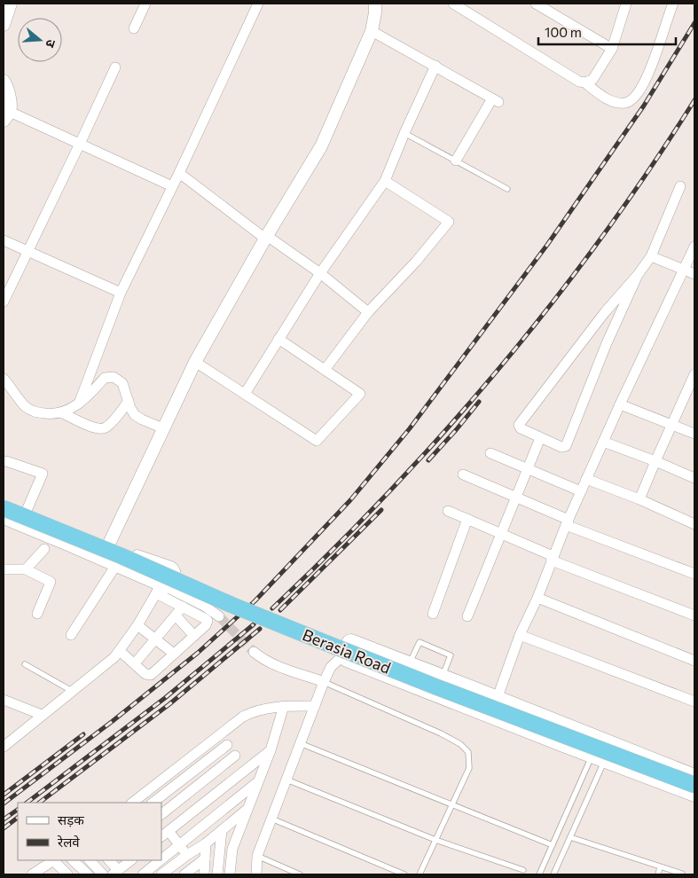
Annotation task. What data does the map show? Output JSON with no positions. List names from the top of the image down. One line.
{"streets":{"main road":["Berasia Road"]},"legend":["सड़क","रेलवे"],"scale_bar":"100 m","north":"right"}
